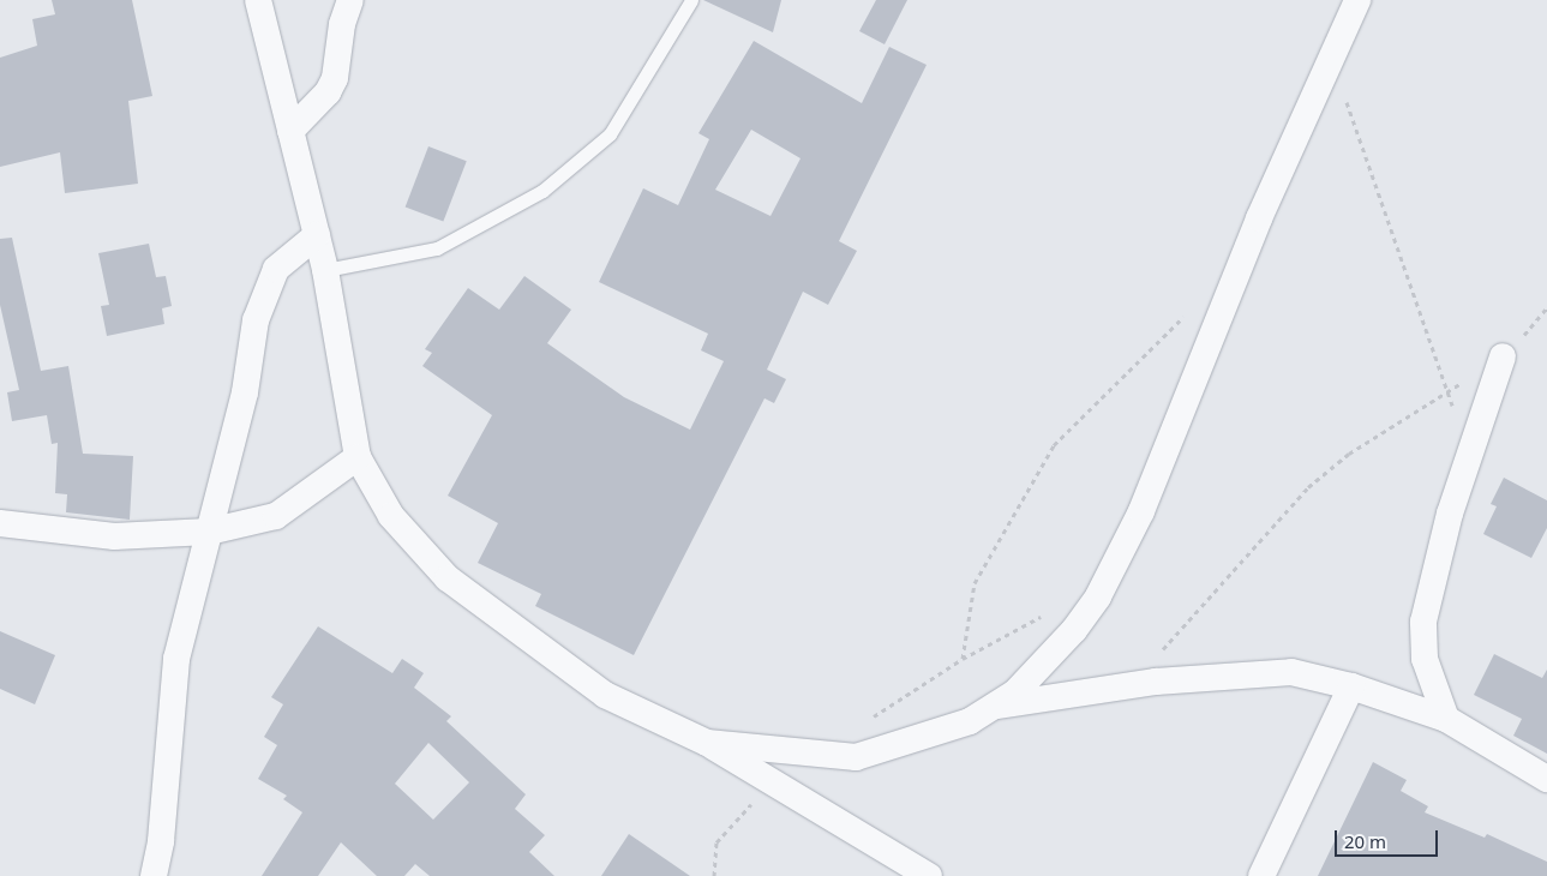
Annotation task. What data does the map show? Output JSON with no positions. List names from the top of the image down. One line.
{"scale_bar":"20 m"}
